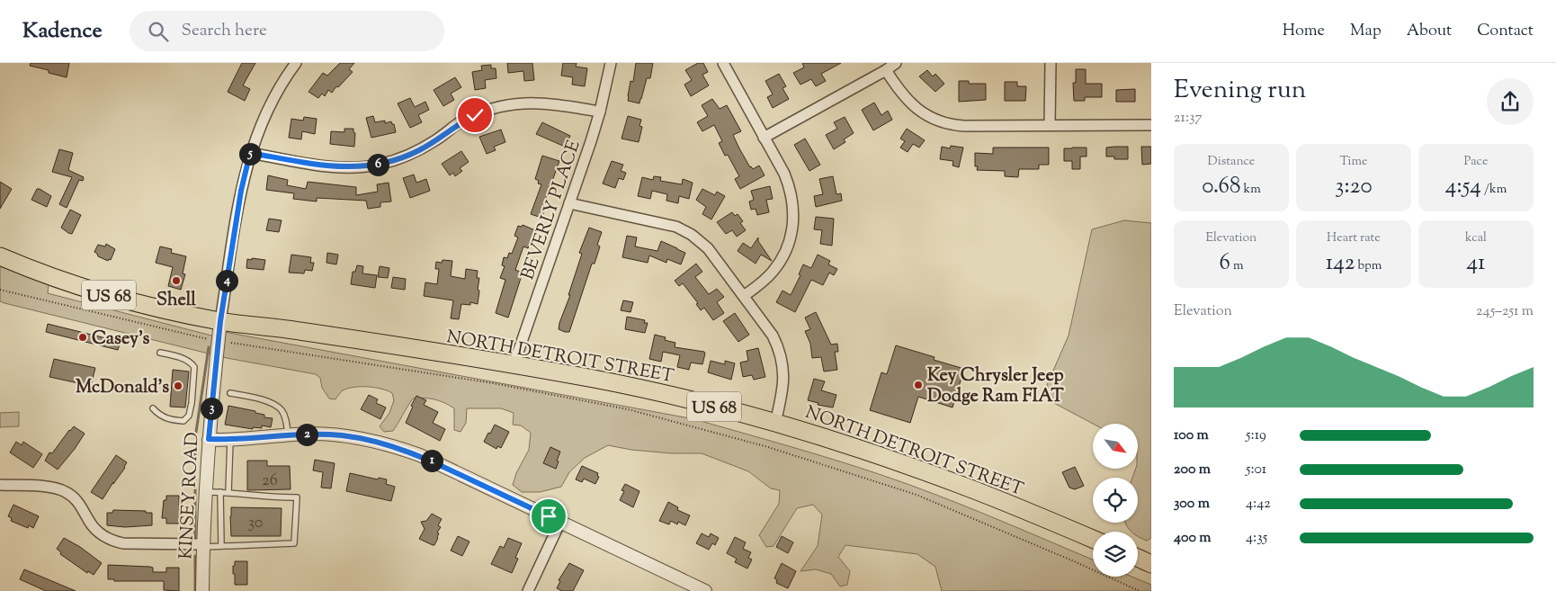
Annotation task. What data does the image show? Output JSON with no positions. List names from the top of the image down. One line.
{"streets":{"highway":["US 68","NORTH DETROIT STREET"],"street":["BEVERLY PLACE","KINSEY ROAD"]},"crossings":[["BEVERLY PLACE","NORTH DETROIT STREET"],["NORTH DETROIT STREET","KINSEY ROAD"]],"places":["Shell","Casey's","Key Chrysler Jeep Dodge Ram FIAT","McDonald's"],"house_numbers":["26","30"],"north":"bottom right","page":{"header":"Kadence","search":"Search here","nav":["Home","Map","About","Contact"],"heading":["Evening run","21:37"],"stats":[["Distance","0.68 km"],["Time","3:20"],["Pace","4:54 /km"],["Elevation","6 m"],["Heart rate","142 bpm"],["kcal","41"]],"pins":["5","6","4","3","2","1"],"chart":["Elevation","245–251 m"],"list":[{"name":"100 m","note":"5:19"},{"name":"200 m","note":"5:01"},{"name":"300 m","note":"4:42"},{"name":"400 m","note":"4:35"}]}}
